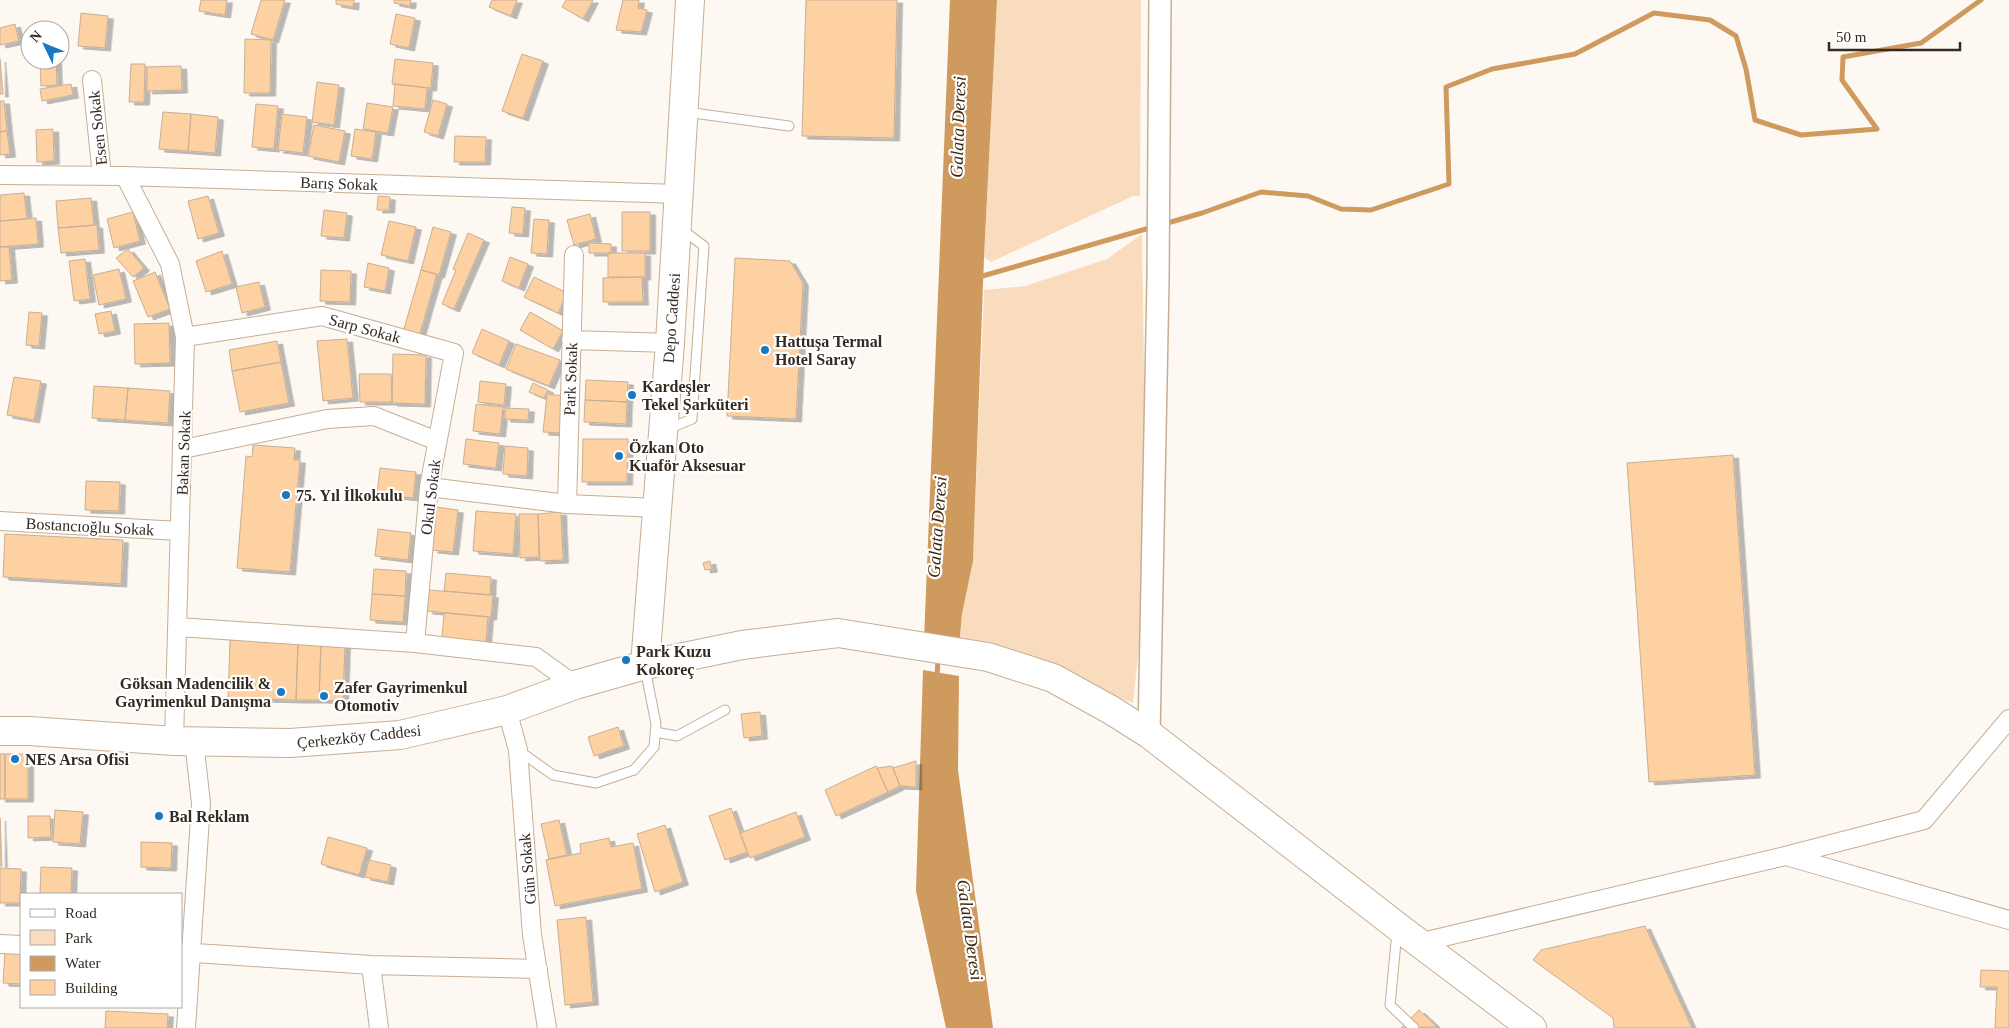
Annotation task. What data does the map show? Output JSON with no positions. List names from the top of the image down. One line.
{"streets":{"main road":["Depo Caddesi","Çerkezköy Caddesi"],"street":["Esen Sokak","Barış Sokak","Sarp Sokak","Park Sokak","Bakan Sokak","Okul Sokak","Bostancıoğlu Sokak","Gün Sokak"]},"crossings":[["Esen Sokak","Barış Sokak"],["Barış Sokak","Depo Caddesi"],["Barış Sokak","Bakan Sokak"],["Depo Caddesi","Çerkezköy Caddesi"],["Sarp Sokak","Bakan Sokak"],["Sarp Sokak","Okul Sokak"],["Bakan Sokak","Bostancıoğlu Sokak"],["Bakan Sokak","Çerkezköy Caddesi"],["Çerkezköy Caddesi","Gün Sokak"]],"water":["Galata Deresi"],"places":["Hattuşa Termal Hotel Saray","Kardeşler Tekel Şarküteri","Özkan Oto Kuaför Aksesuar","75. Yıl İlkokulu","Park Kuzu Kokoreç","Göksan Madencilik & Gayrimenkul Danışma","Zafer Gayrimenkul Otomotiv","NES Arsa Ofisi","Bal Reklam"],"legend":["Road","Park","Water","Building"],"scale_bar":"50 m","north":"top left"}
